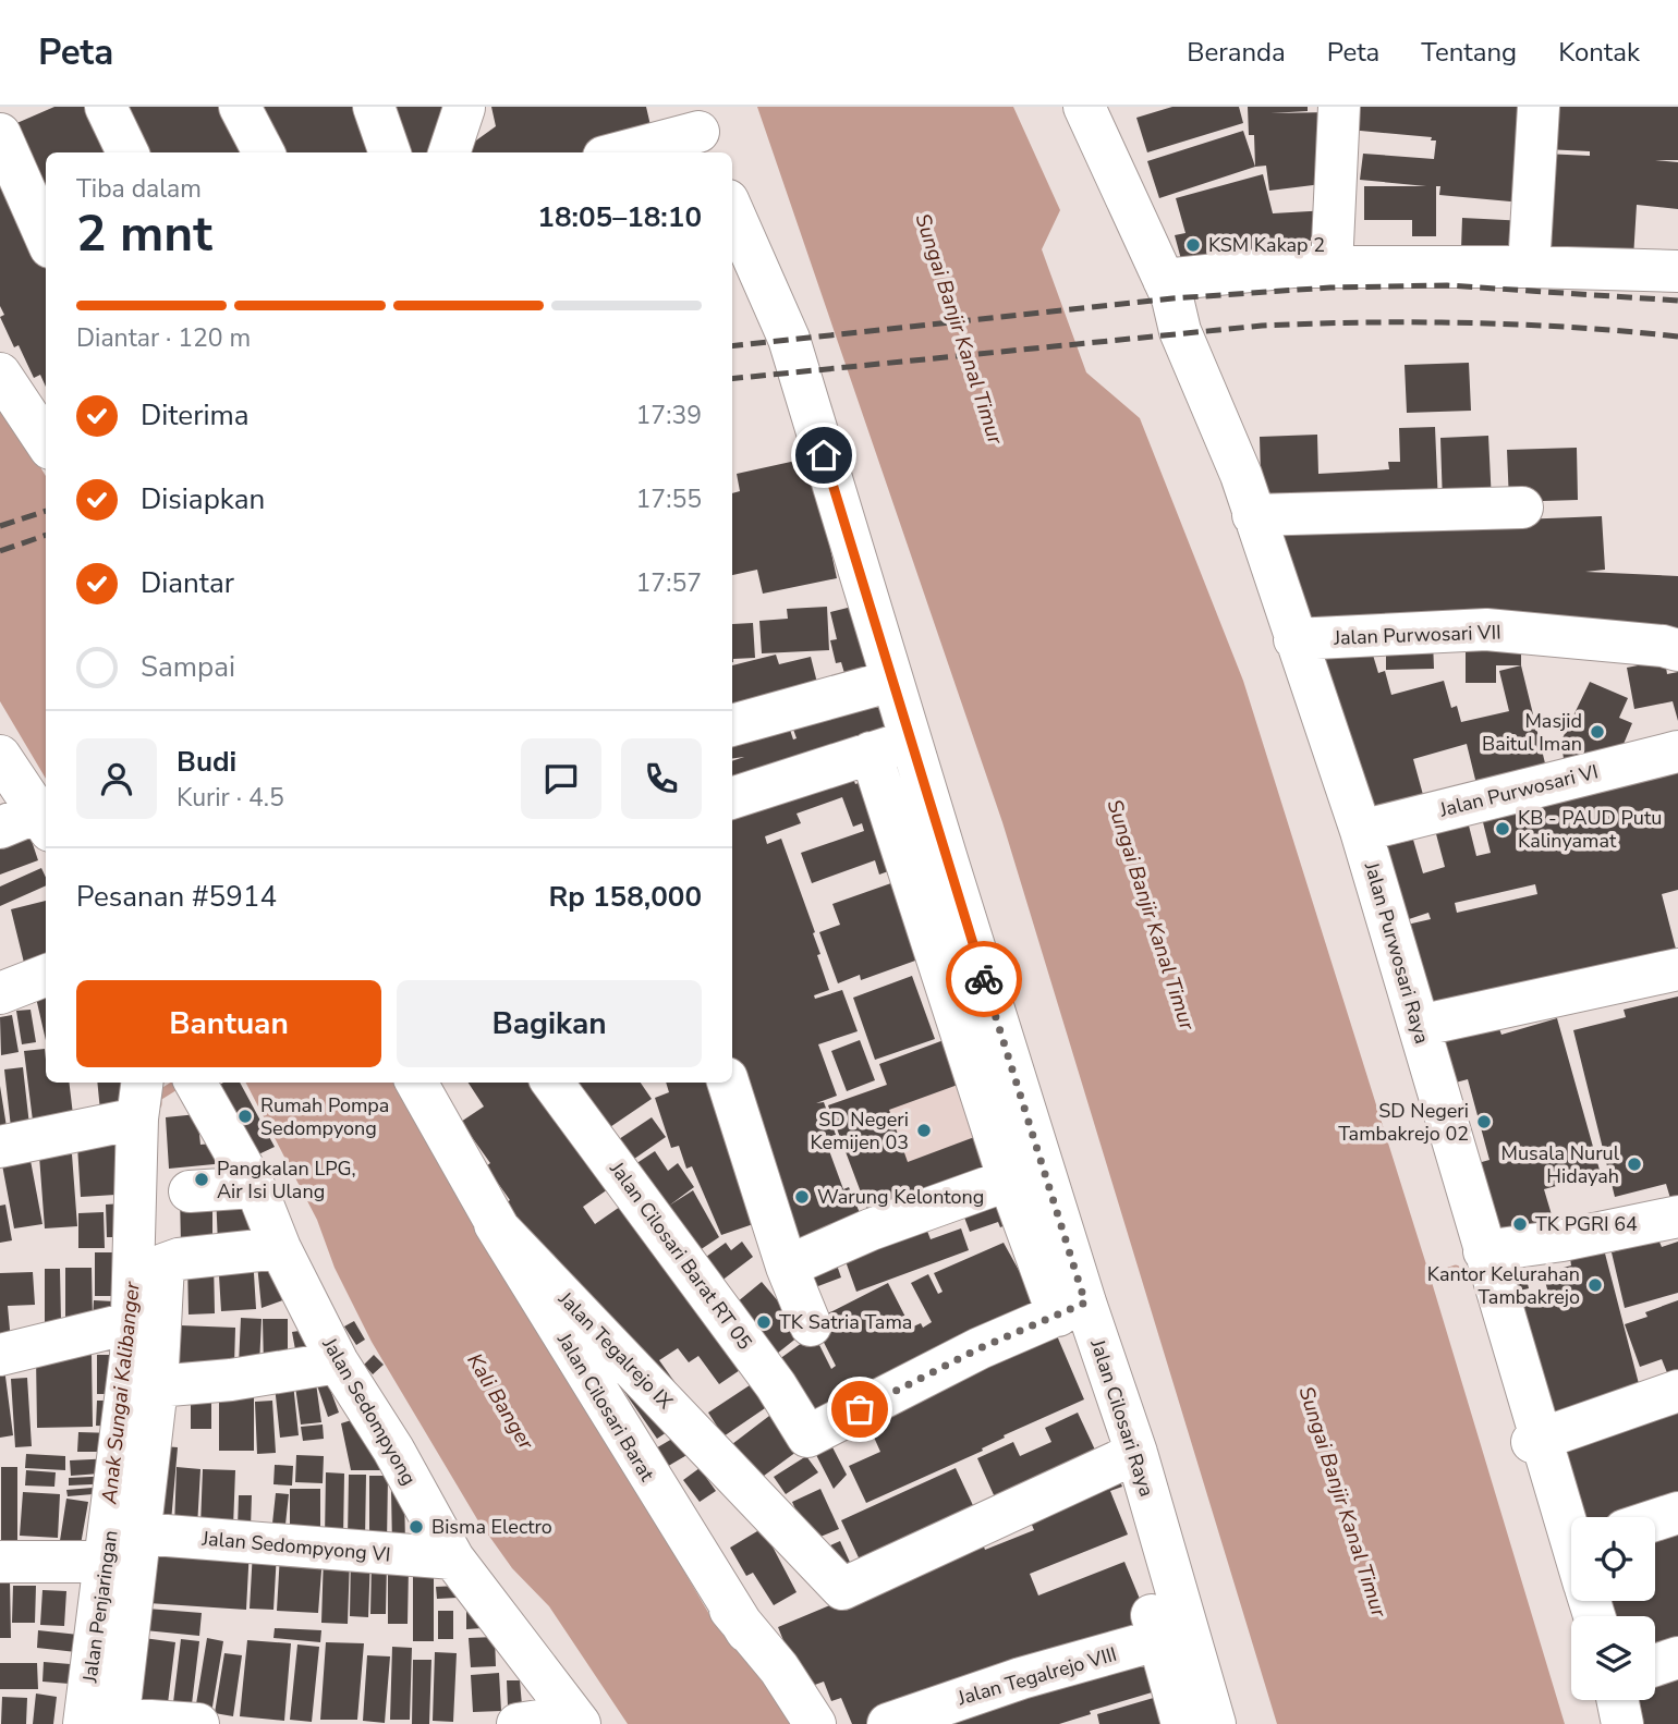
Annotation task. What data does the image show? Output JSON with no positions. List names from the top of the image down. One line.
{"streets":{"street":["Jalan Purwosari VII","Jalan Purwosari VI","Jalan Purwosari Raya","Jalan Cilosari Barat RT 05","Jalan Tegalrejo IX","Jalan Cilosari Barat","Jalan Sedompyong","Jalan Cilosari Raya","Jalan Sedompyong VI","Jalan Penjaringan","Jalan Tegalrejo VIII"]},"crossings":[["Jalan Purwosari VII","Jalan Purwosari Raya"],["Jalan Purwosari VI","Jalan Purwosari Raya"],["Jalan Cilosari Barat RT 05","Jalan Cilosari Raya"],["Jalan Tegalrejo IX","Jalan Cilosari Barat"],["Jalan Tegalrejo IX","Jalan Cilosari Raya"],["Jalan Sedompyong","Jalan Sedompyong VI"],["Jalan Sedompyong","Jalan Penjaringan"],["Jalan Cilosari Raya","Jalan Tegalrejo VIII"],["Jalan Sedompyong VI","Jalan Penjaringan"]],"water":["Sungai Banjir Kanal Timur","Anak Sungai Kalibanger","Kali Banger"],"places":["KSM Kakap 2","Masjid Baitul Iman","KB - PAUD Putu Kalinyamat","Rumah Pompa Sedompyong","SD Negeri Tambakrejo 02","SD Negeri Kemijen 03","Musala Nurul Hidayah","Pangkalan LPG, Air Isi Ulang","Warung Kelontong","TK PGRI 64","Kantor Kelurahan Tambakrejo","TK Satria Tama","Bisma Electro"],"page":{"header":"Peta","nav":["Beranda","Peta","Tentang","Kontak"],"heading":["2 mnt","Tiba dalam","18:05–18:10"],"panel":["Budi","Kurir · 4.5","Pesanan #5914","Rp 158,000"],"bar":"Diantar · 120 m","list":[["Diterima","17:39"],["Disiapkan","17:55"],["Diantar","17:57"],"Sampai"],"buttons":["Bantuan","Bagikan"]}}
